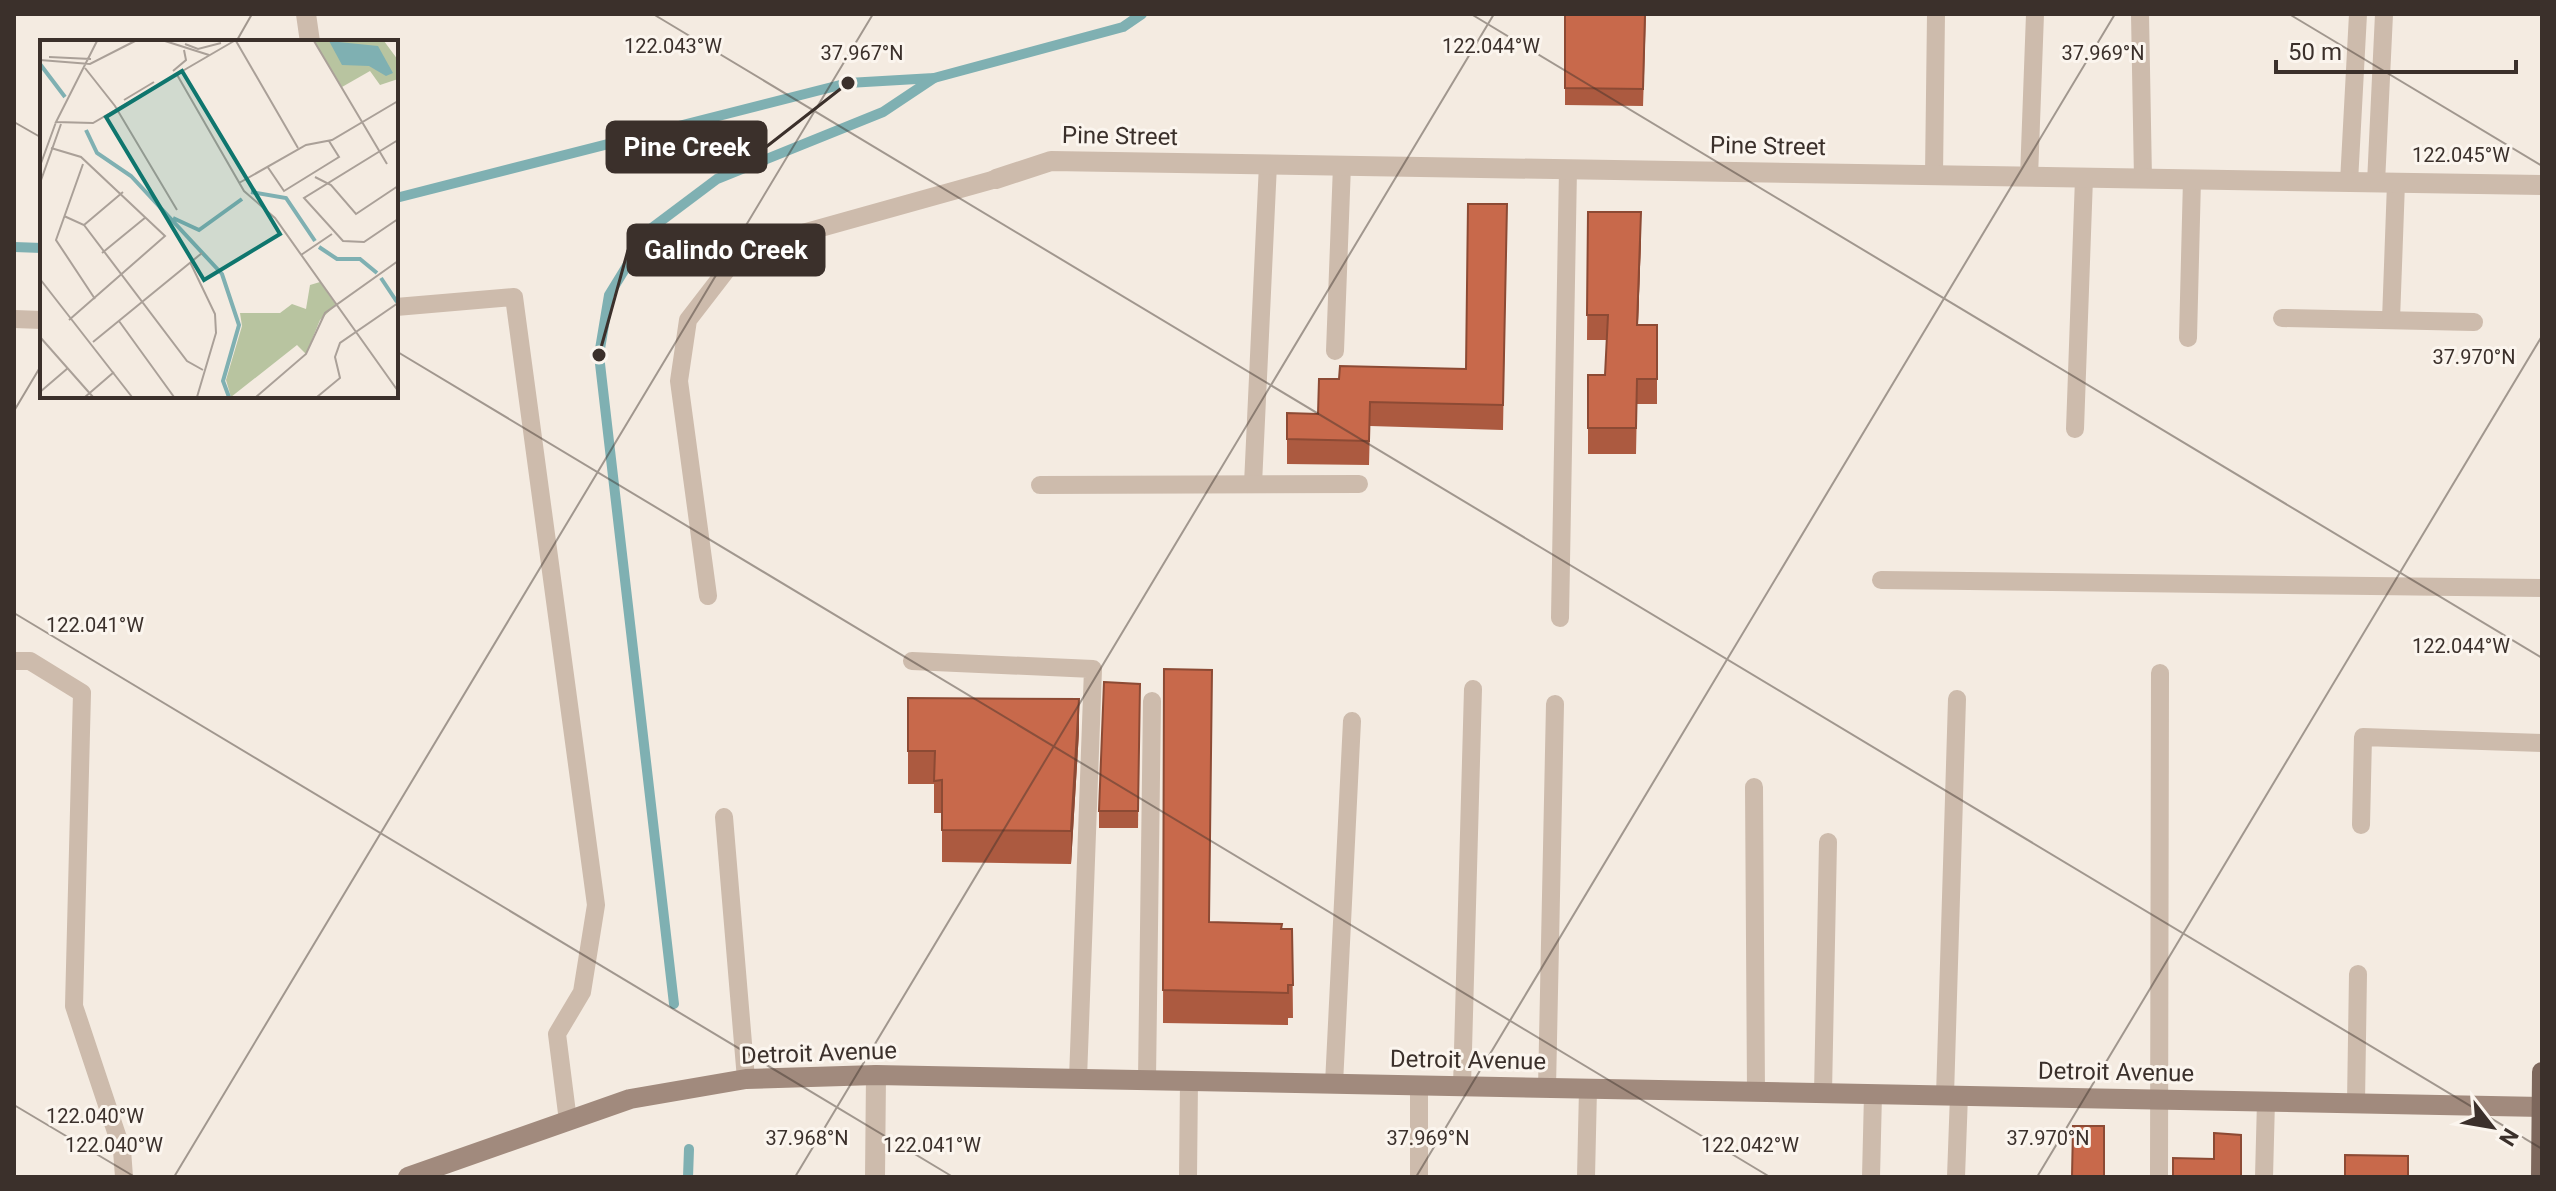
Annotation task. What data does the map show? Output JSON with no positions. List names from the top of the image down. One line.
{"streets":{"street":["Pine Street","Detroit Avenue"]},"places":["Pine Creek","Galindo Creek"],"scale_bar":"50 m","north":"bottom right","coordinates":["122.043°W","122.044°W","37.967°N","37.969°N","122.045°W","37.970°N","122.041°W","122.040°W","37.968°N","122.042°W"]}
